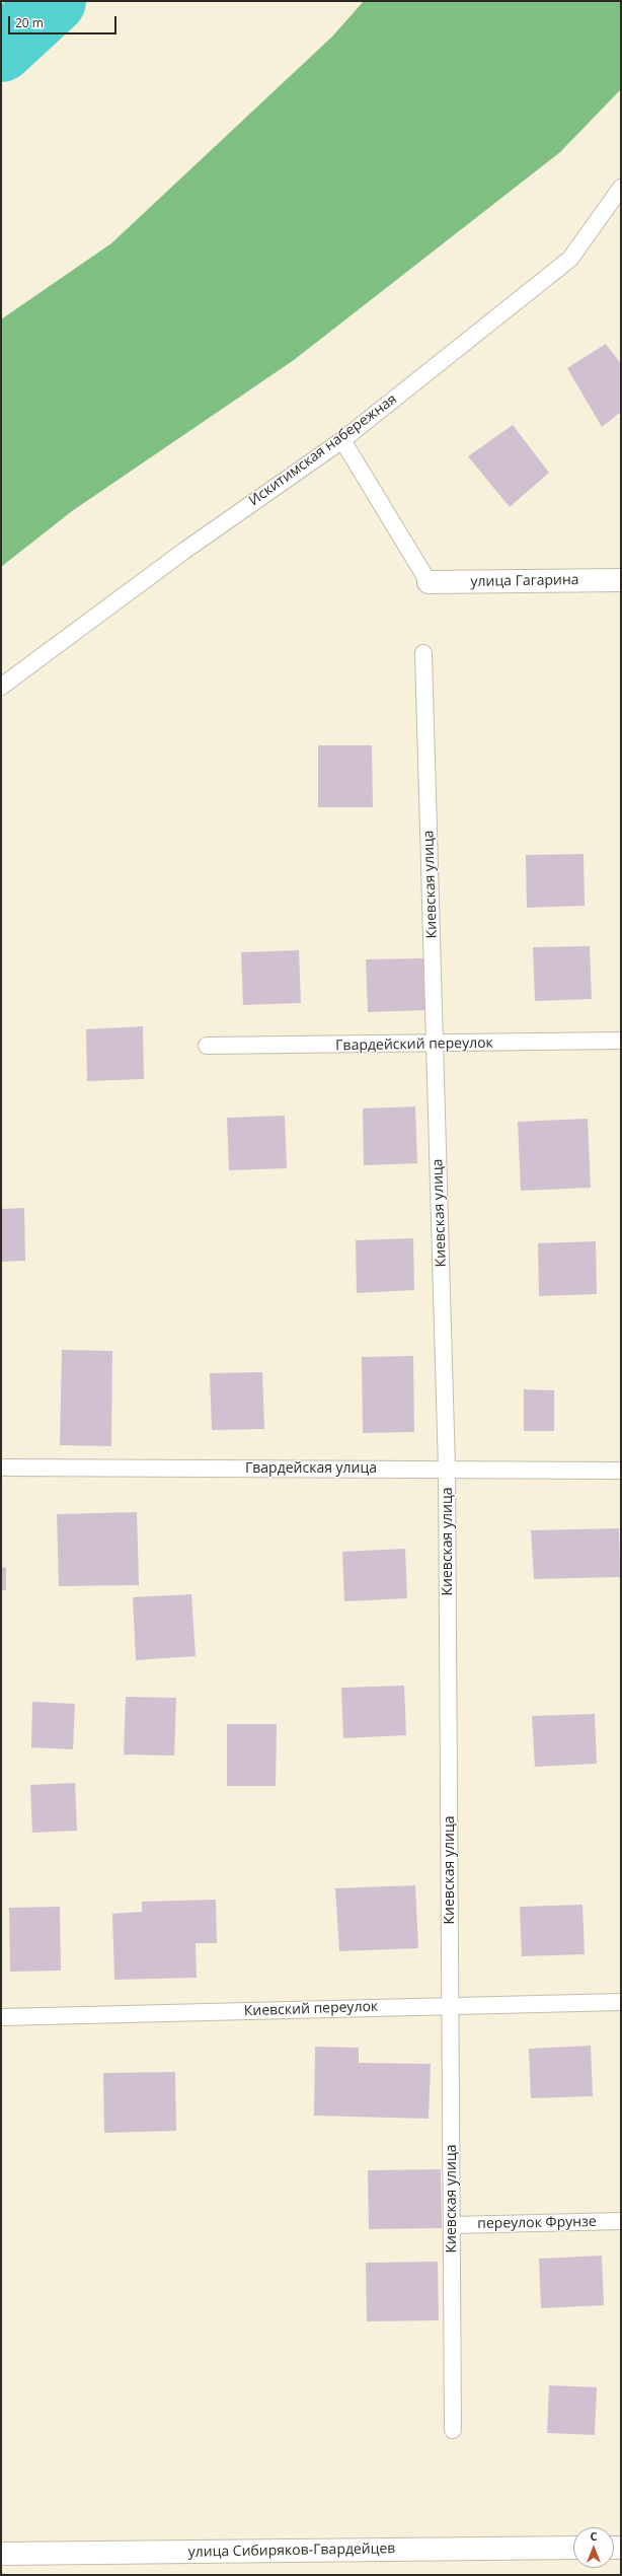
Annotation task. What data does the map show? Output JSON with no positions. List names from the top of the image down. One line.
{"streets":{"main road":["улица Гагарина","улица Сибиряков-Гвардейцев"],"lane":["Искитимская набережная","Киевская улица","Гвардейский переулок","Гвардейская улица","Киевский переулок","переулок Фрунзе"]},"crossings":[["Киевская улица","Гвардейский переулок"],["Киевская улица","Гвардейская улица"],["Киевская улица","Киевский переулок"],["Киевская улица","переулок Фрунзе"]],"scale_bar":"20 m","north":"top"}
